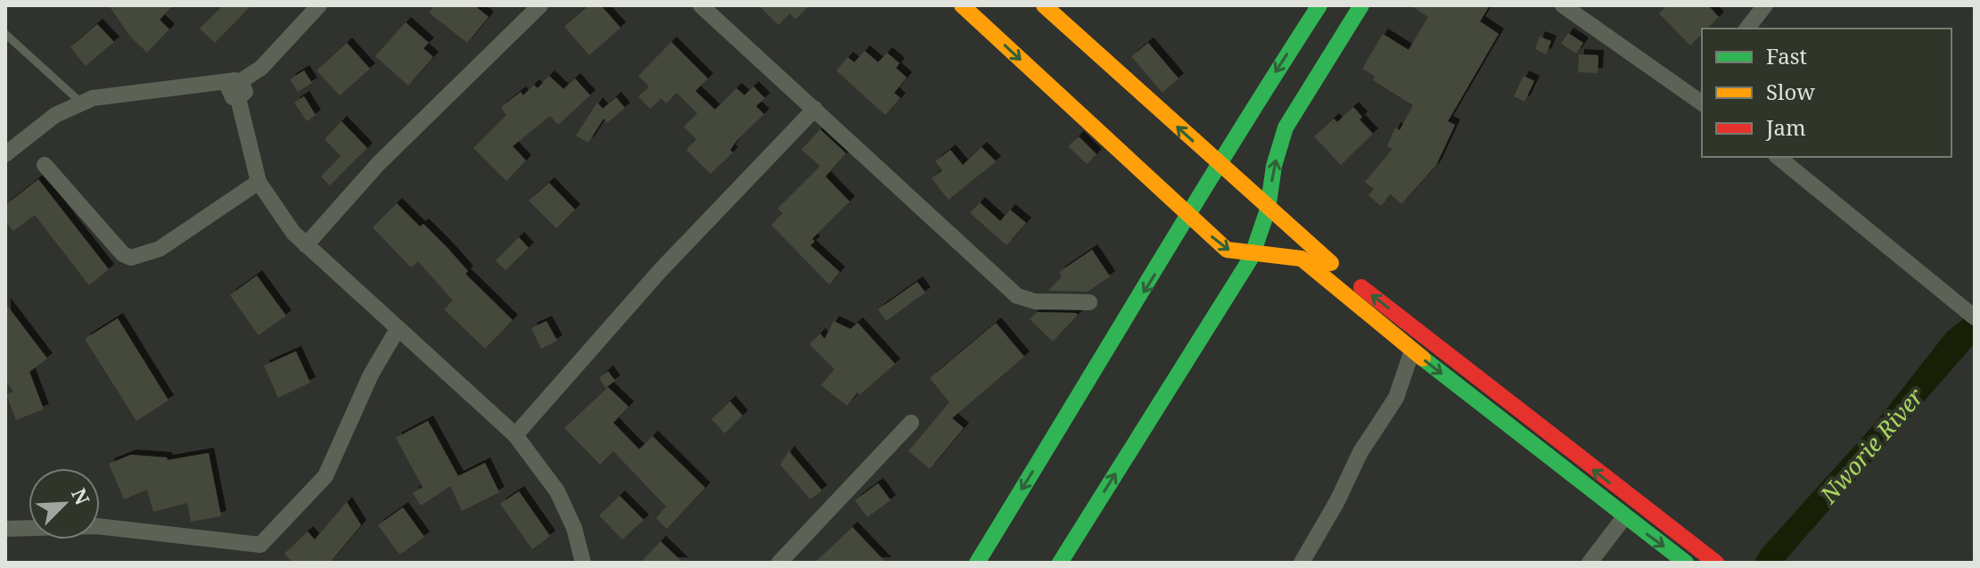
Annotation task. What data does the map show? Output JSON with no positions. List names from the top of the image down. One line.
{"water":["Nworie River"],"legend":["Fast","Slow","Jam"],"north":"top right"}
